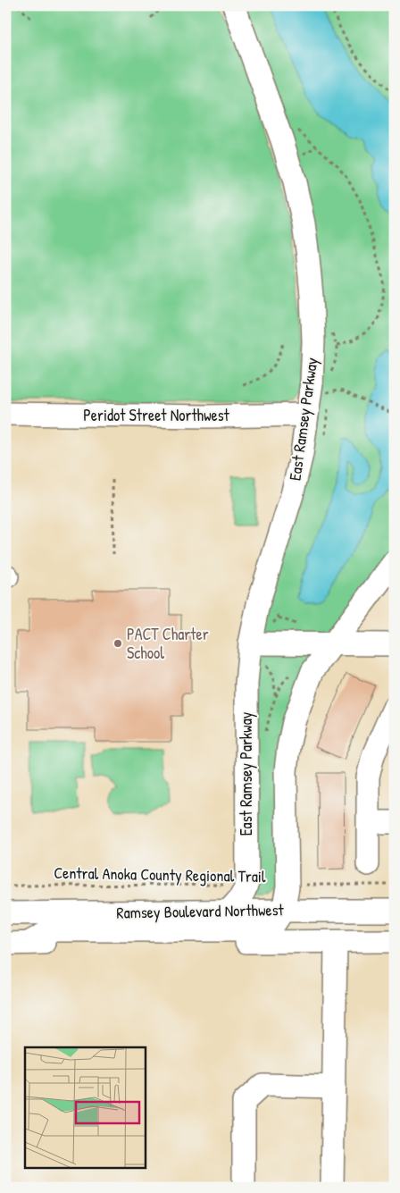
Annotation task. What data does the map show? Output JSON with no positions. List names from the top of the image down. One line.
{"streets":{"street":["Peridot Street Northwest","East Ramsey Parkway","Ramsey Boulevard Northwest"],"path":["Central Anoka County Regional Trail"]},"crossings":[["Peridot Street Northwest","East Ramsey Parkway"],["East Ramsey Parkway","Central Anoka County Regional Trail"]],"places":["PACT Charter School"]}
